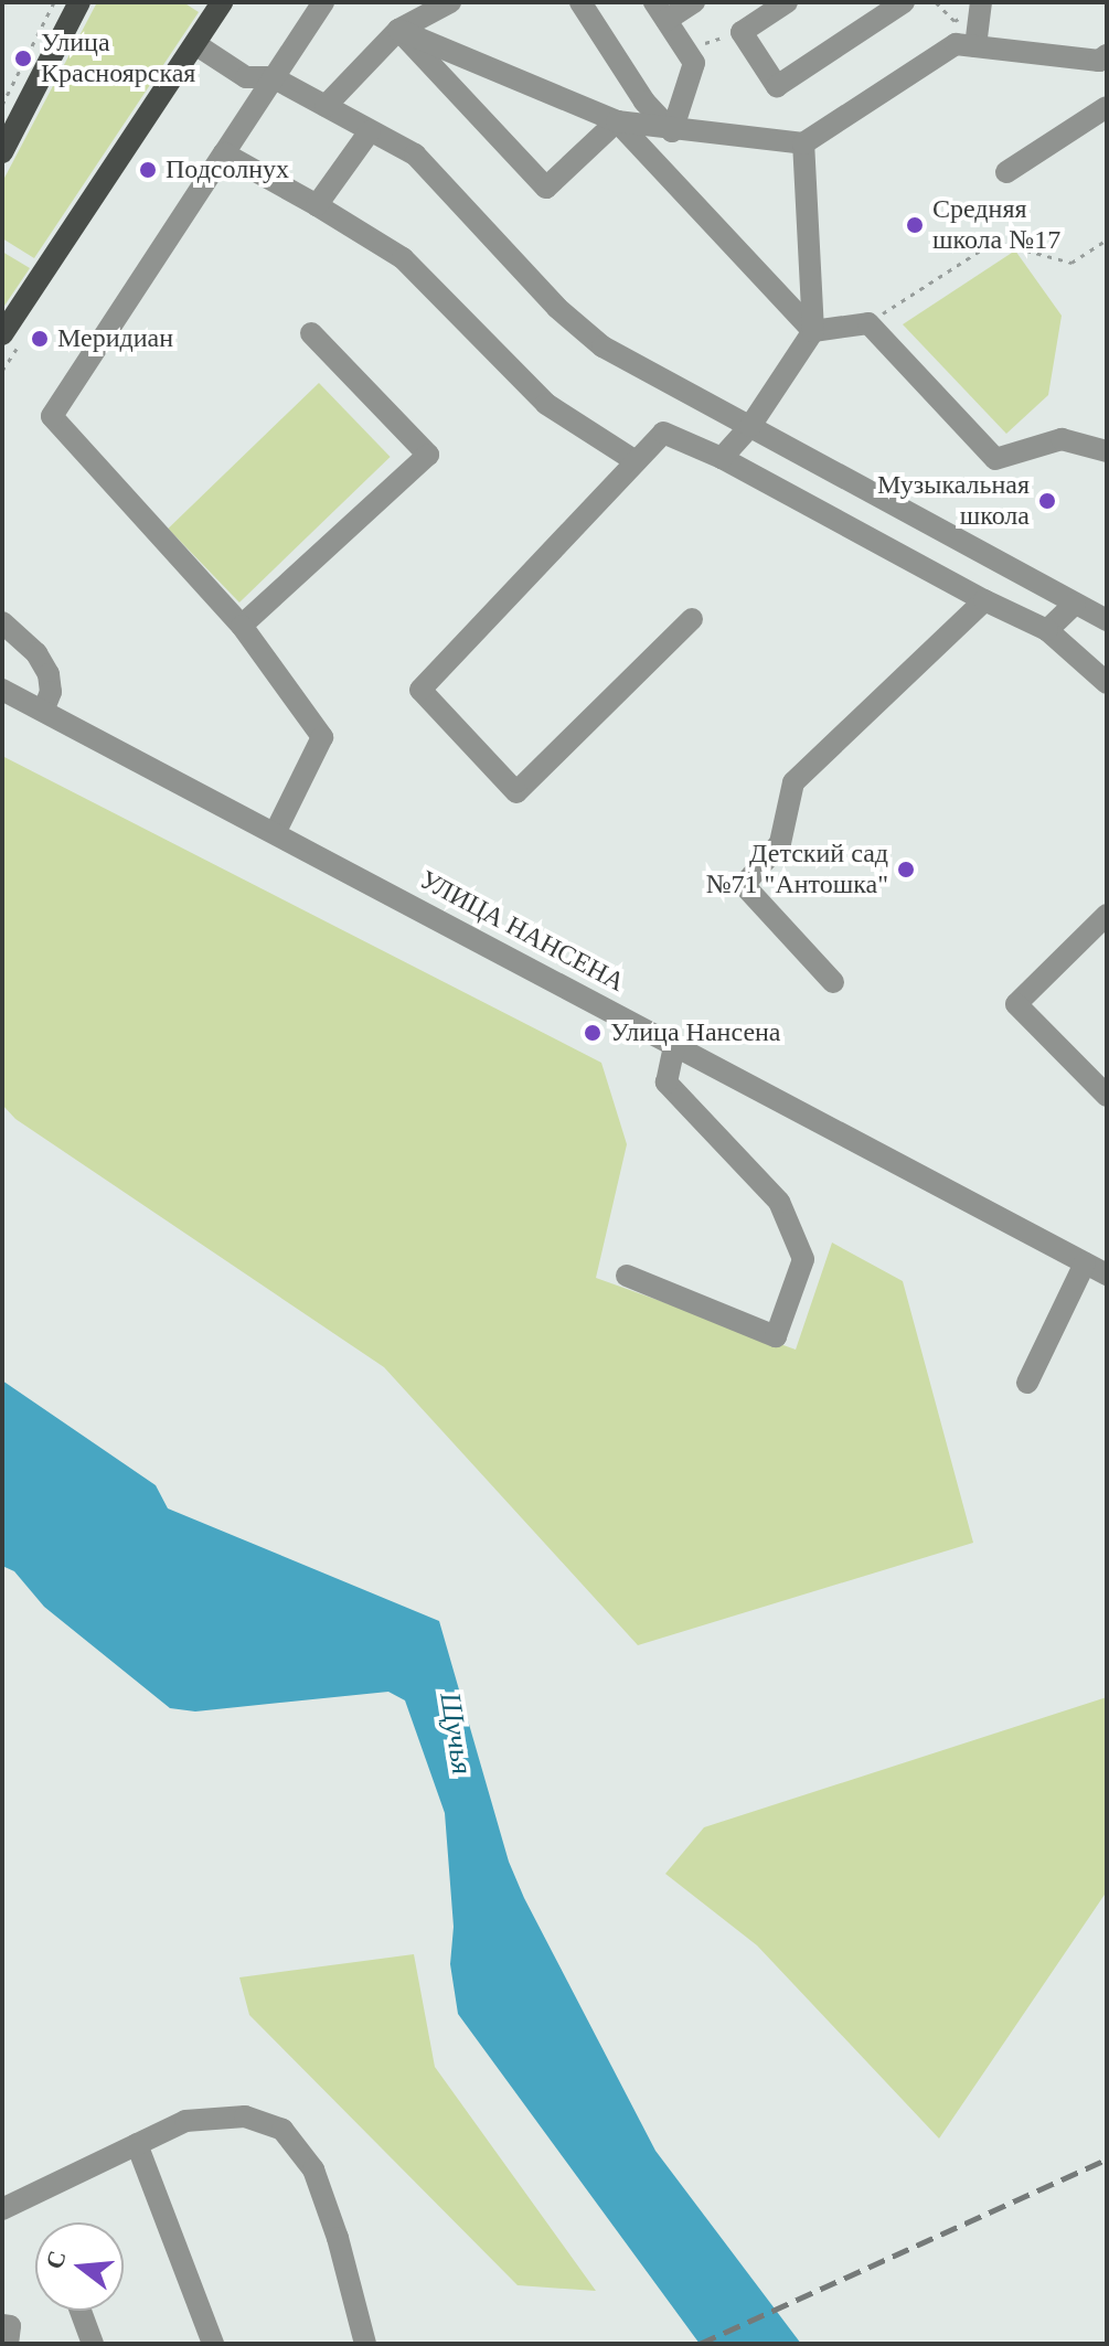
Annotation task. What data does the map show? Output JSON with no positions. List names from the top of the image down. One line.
{"streets":{"street":["УЛИЦА НАНСЕНА"]},"water":["Щучья"],"places":["Улица Красноярская","Подсолнух","Средняя школа №17","Меридиан","Музыкальная школа","Детский сад №71 \"Антошка\"","Улица Нансена"],"north":"left"}
